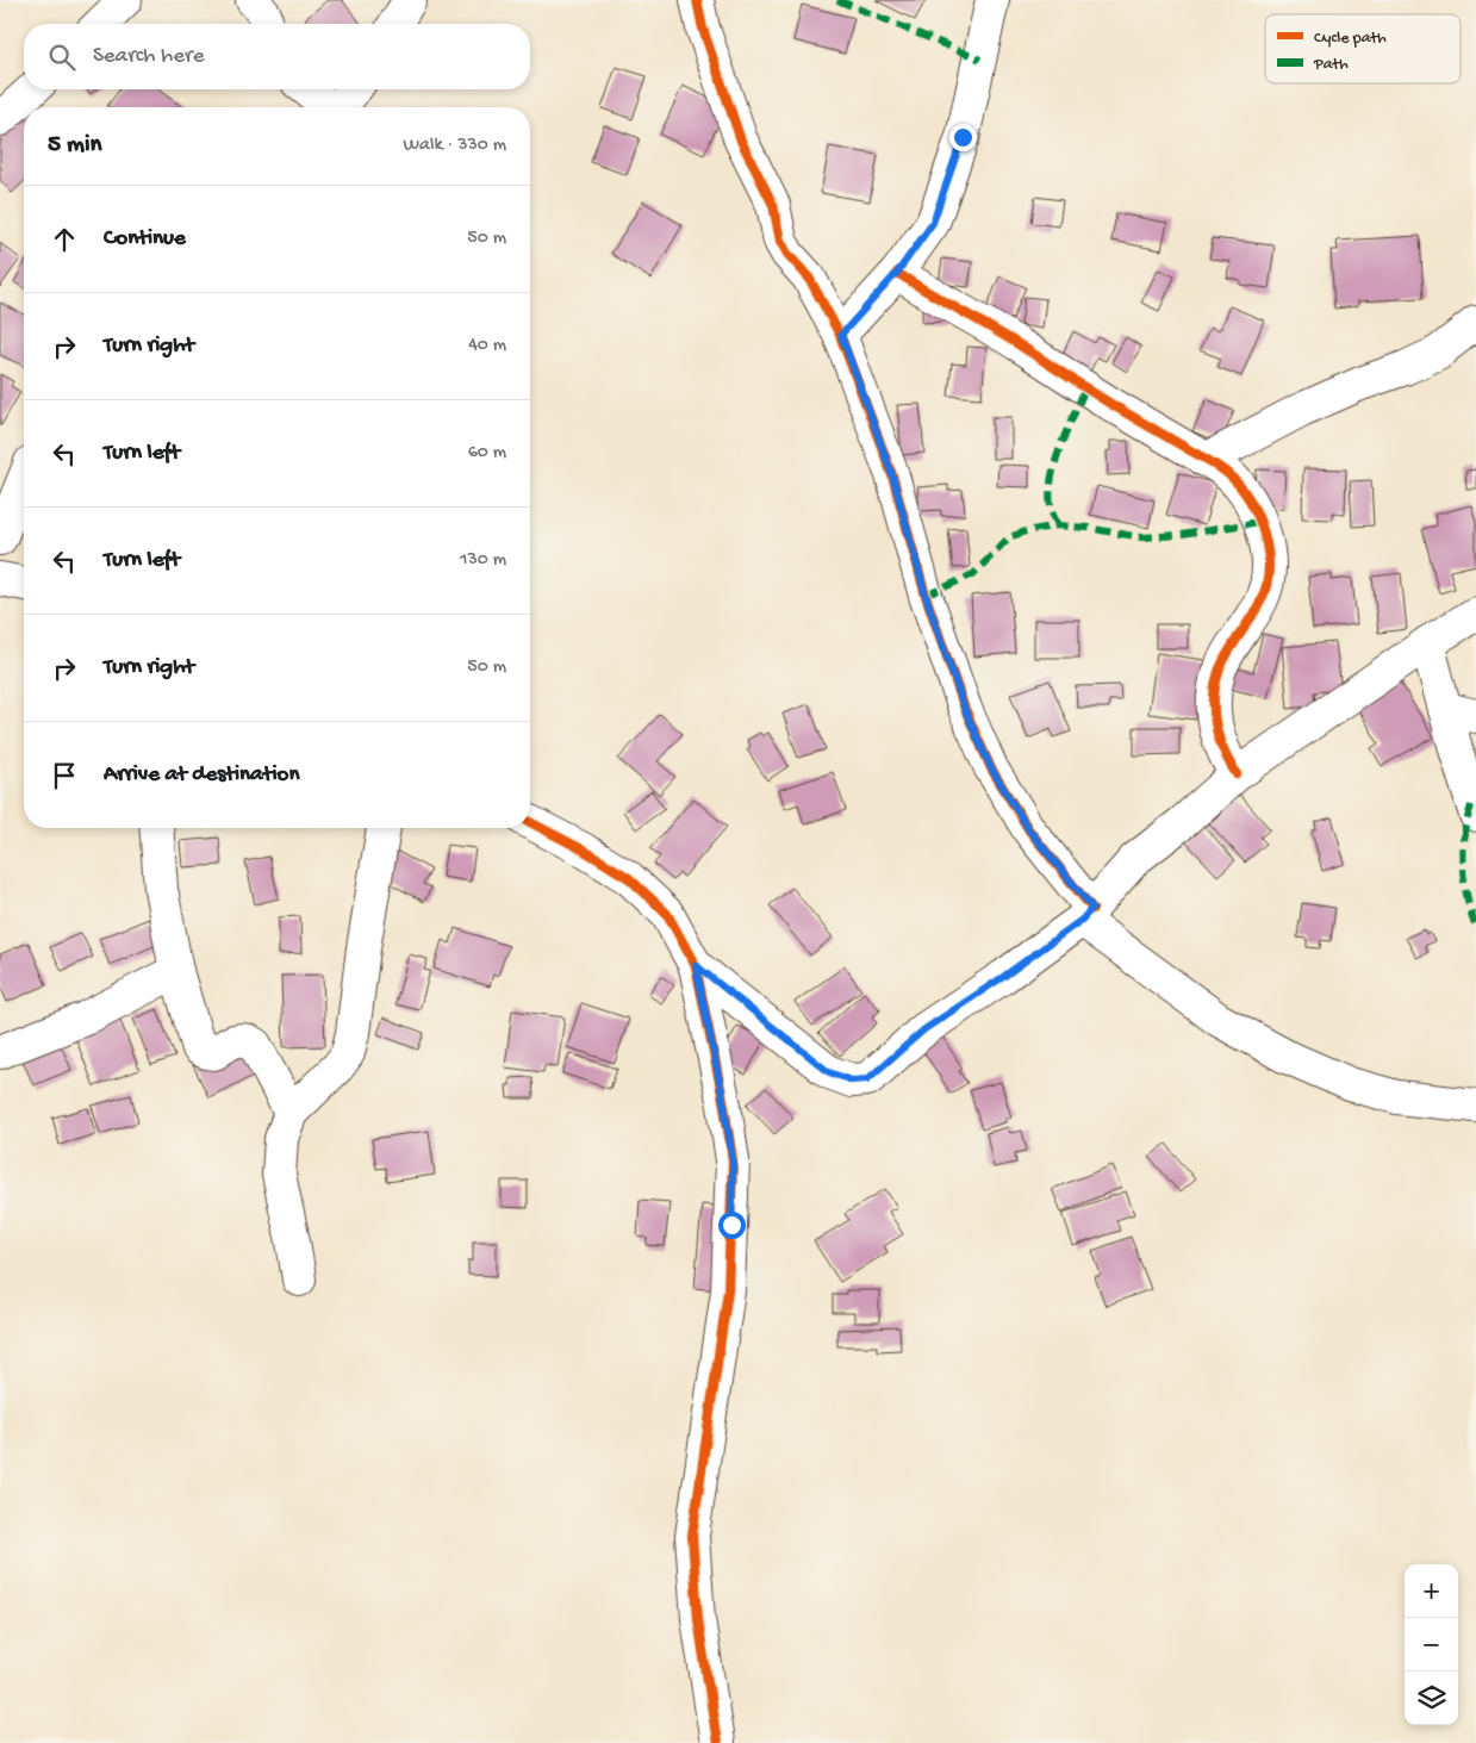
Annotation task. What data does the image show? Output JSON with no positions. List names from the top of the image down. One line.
{"legend":["Cycle path","Path"],"page":{"search":"Search here","heading":["5 min","Walk · 330 m"],"list":[["Continue","50 m"],["Turn right","40 m"],["Turn left","60 m"],["Turn left","130 m"],["Turn right","50 m"],"Arrive at destination"],"map_buttons":["+","−"]}}
